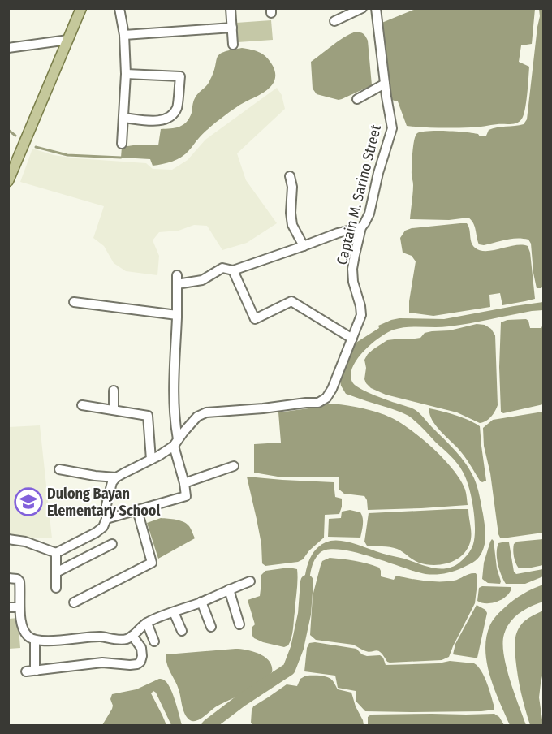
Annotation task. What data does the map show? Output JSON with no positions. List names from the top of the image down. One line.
{"streets":{"street":["Captain M. Sarino Street"]},"places":{"school or university":["Dulong Bayan Elementary School"]}}
